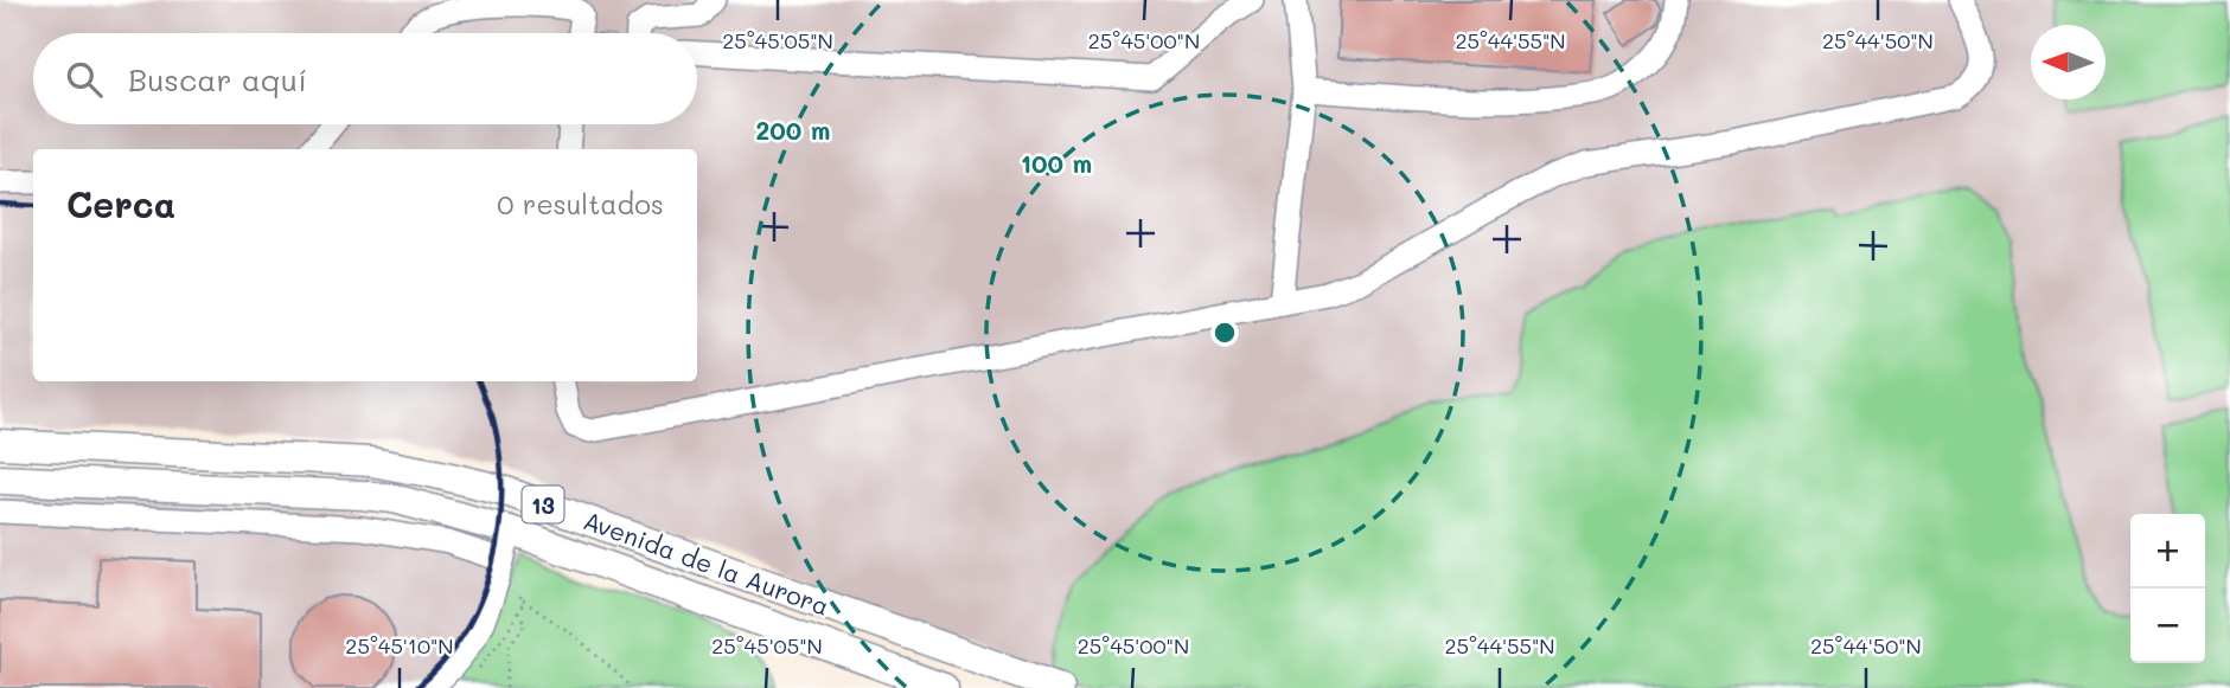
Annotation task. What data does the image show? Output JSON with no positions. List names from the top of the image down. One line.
{"streets":{"main road":["13","Avenida de la Aurora"]},"north":"left","page":{"search":"Buscar aquí","heading":["Cerca","0 resultados"],"map_buttons":["+","−"]},"coordinates":["25°45'05\"N","25°45'00\"N","25°44'55\"N","25°44'50\"N","25°45'10\"N"],"rings":["200 m","100 m"]}
